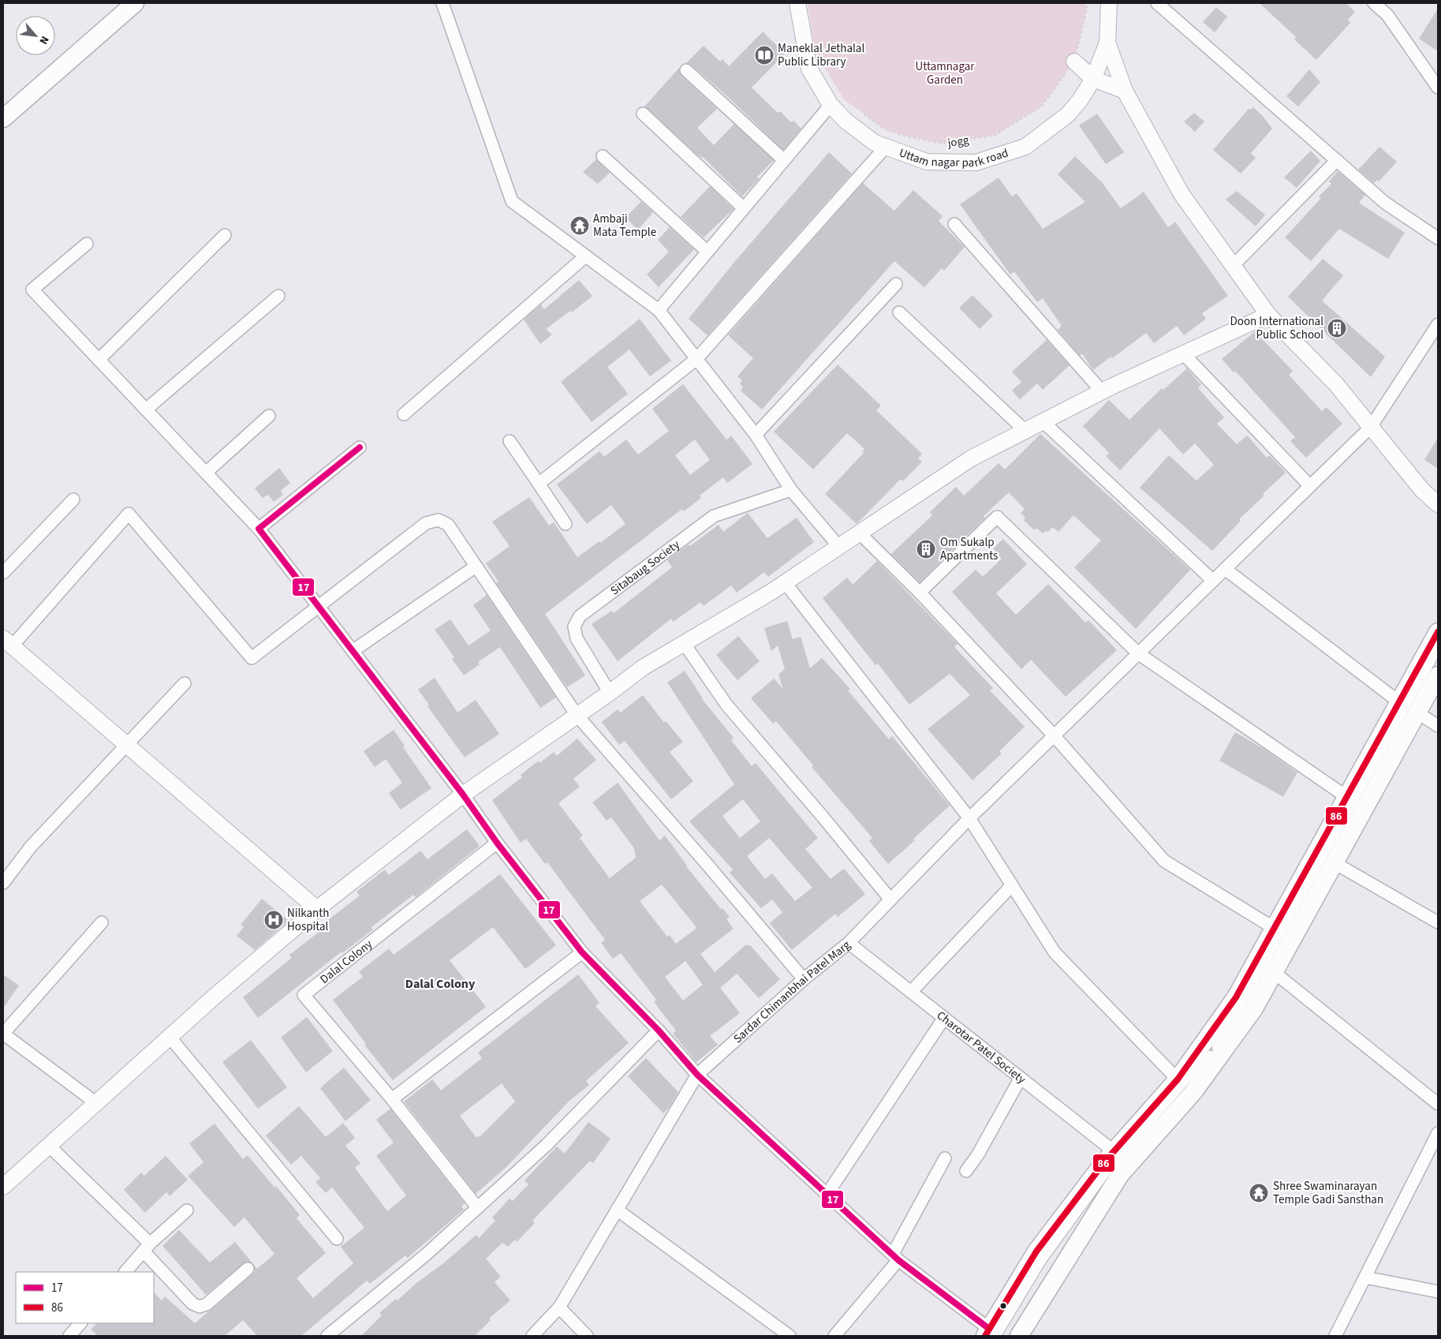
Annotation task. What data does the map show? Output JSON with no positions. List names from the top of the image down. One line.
{"streets":{"street":["Uttam nagar park road","Sitabaug Society","Dalal Colony","Sardar Chimanbhai Patel Marg","Charotar Patel Society"],"path":["jogg"]},"districts":["Dalal Colony"],"parks":["Uttamnagar Garden"],"places":{"library":["Maneklal Jethalal Public Library"],"temple":["Ambaji Mata Temple","Shree Swaminarayan Temple Gadi Sansthan"],"building":["Doon International Public School","Om Sukalp Apartments"],"hospital":["Nilkanth Hospital"]},"lines":["transit line 17","transit line 86"],"legend":["17","86"],"north":"bottom right"}
